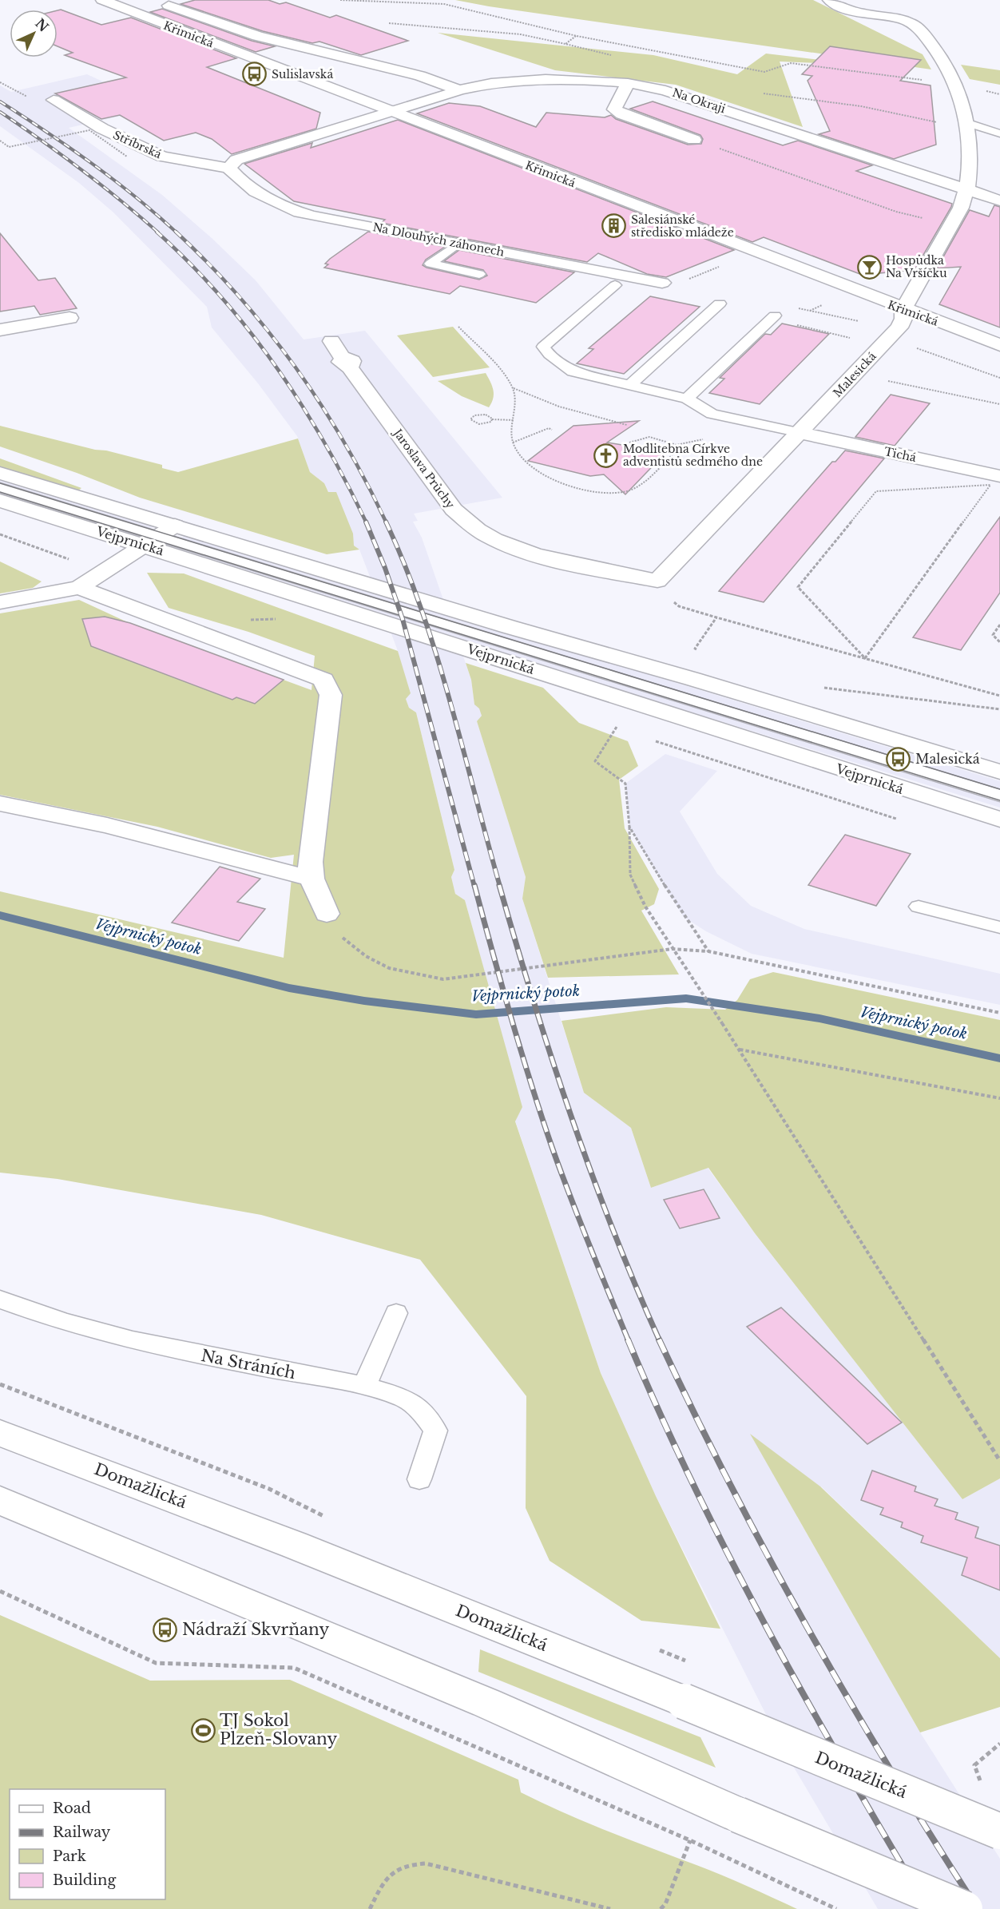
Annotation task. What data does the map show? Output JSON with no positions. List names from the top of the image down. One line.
{"streets":{"street":["Křimická","Na Okraji","Stříbrská","Na Dlouhých záhonech","Malesická","Tichá","Jaroslava Průchy","Vejprnická","Domažlická"],"lane":["Na Stráních"]},"crossings":[["Křimická","Na Okraji"],["Křimická","Malesická"],["Na Okraji","Malesická"],["Stříbrská","Na Dlouhých záhonech"],["Malesická","Tichá"],["Malesická","Jaroslava Průchy"]],"water":["Vejprnický potok"],"places":{"bus stop":["Sulislavská","Malesická","Nádraží Skvrňany"],"building":["Salesiánské středisko mládeže"],"bar":["Hospůdka Na Vršíčku"],"church":["Modlitebna Církve adventistů sedmého dne"],"sports":["TJ Sokol Plzeň-Slovany"]},"legend":["Road","Railway","Park","Building"],"north":"top right"}
